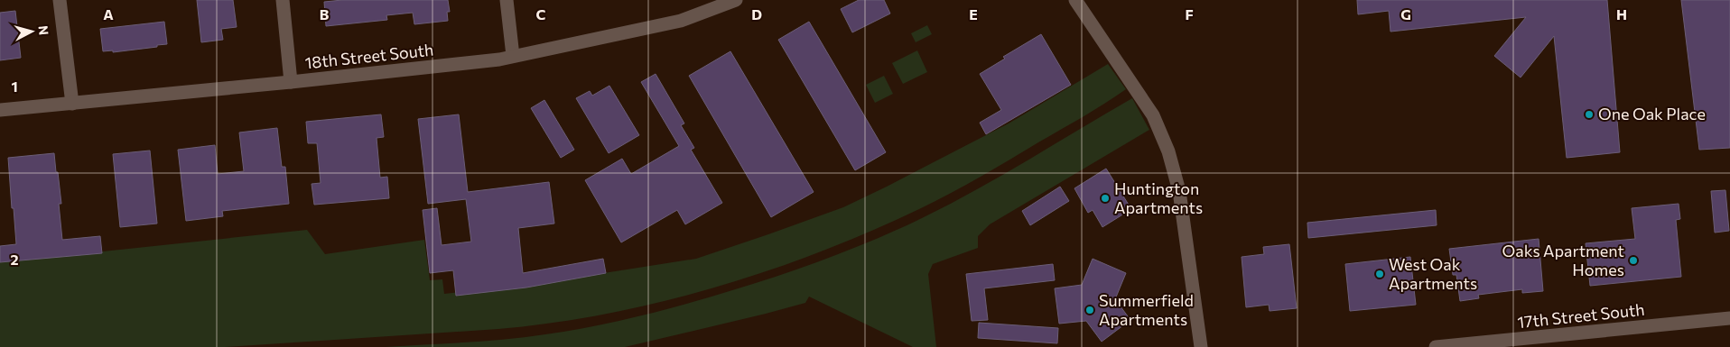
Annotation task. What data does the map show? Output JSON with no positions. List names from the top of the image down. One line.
{"streets":{"street":["18th Street South","17th Street South"]},"places":["One Oak Place","Huntington Apartments","Oaks Apartment Homes","West Oak Apartments","Summerfield Apartments"],"north":"right","grid":{"columns":["A","B","C","D","E","F","G","H"],"rows":["1","2"]}}
